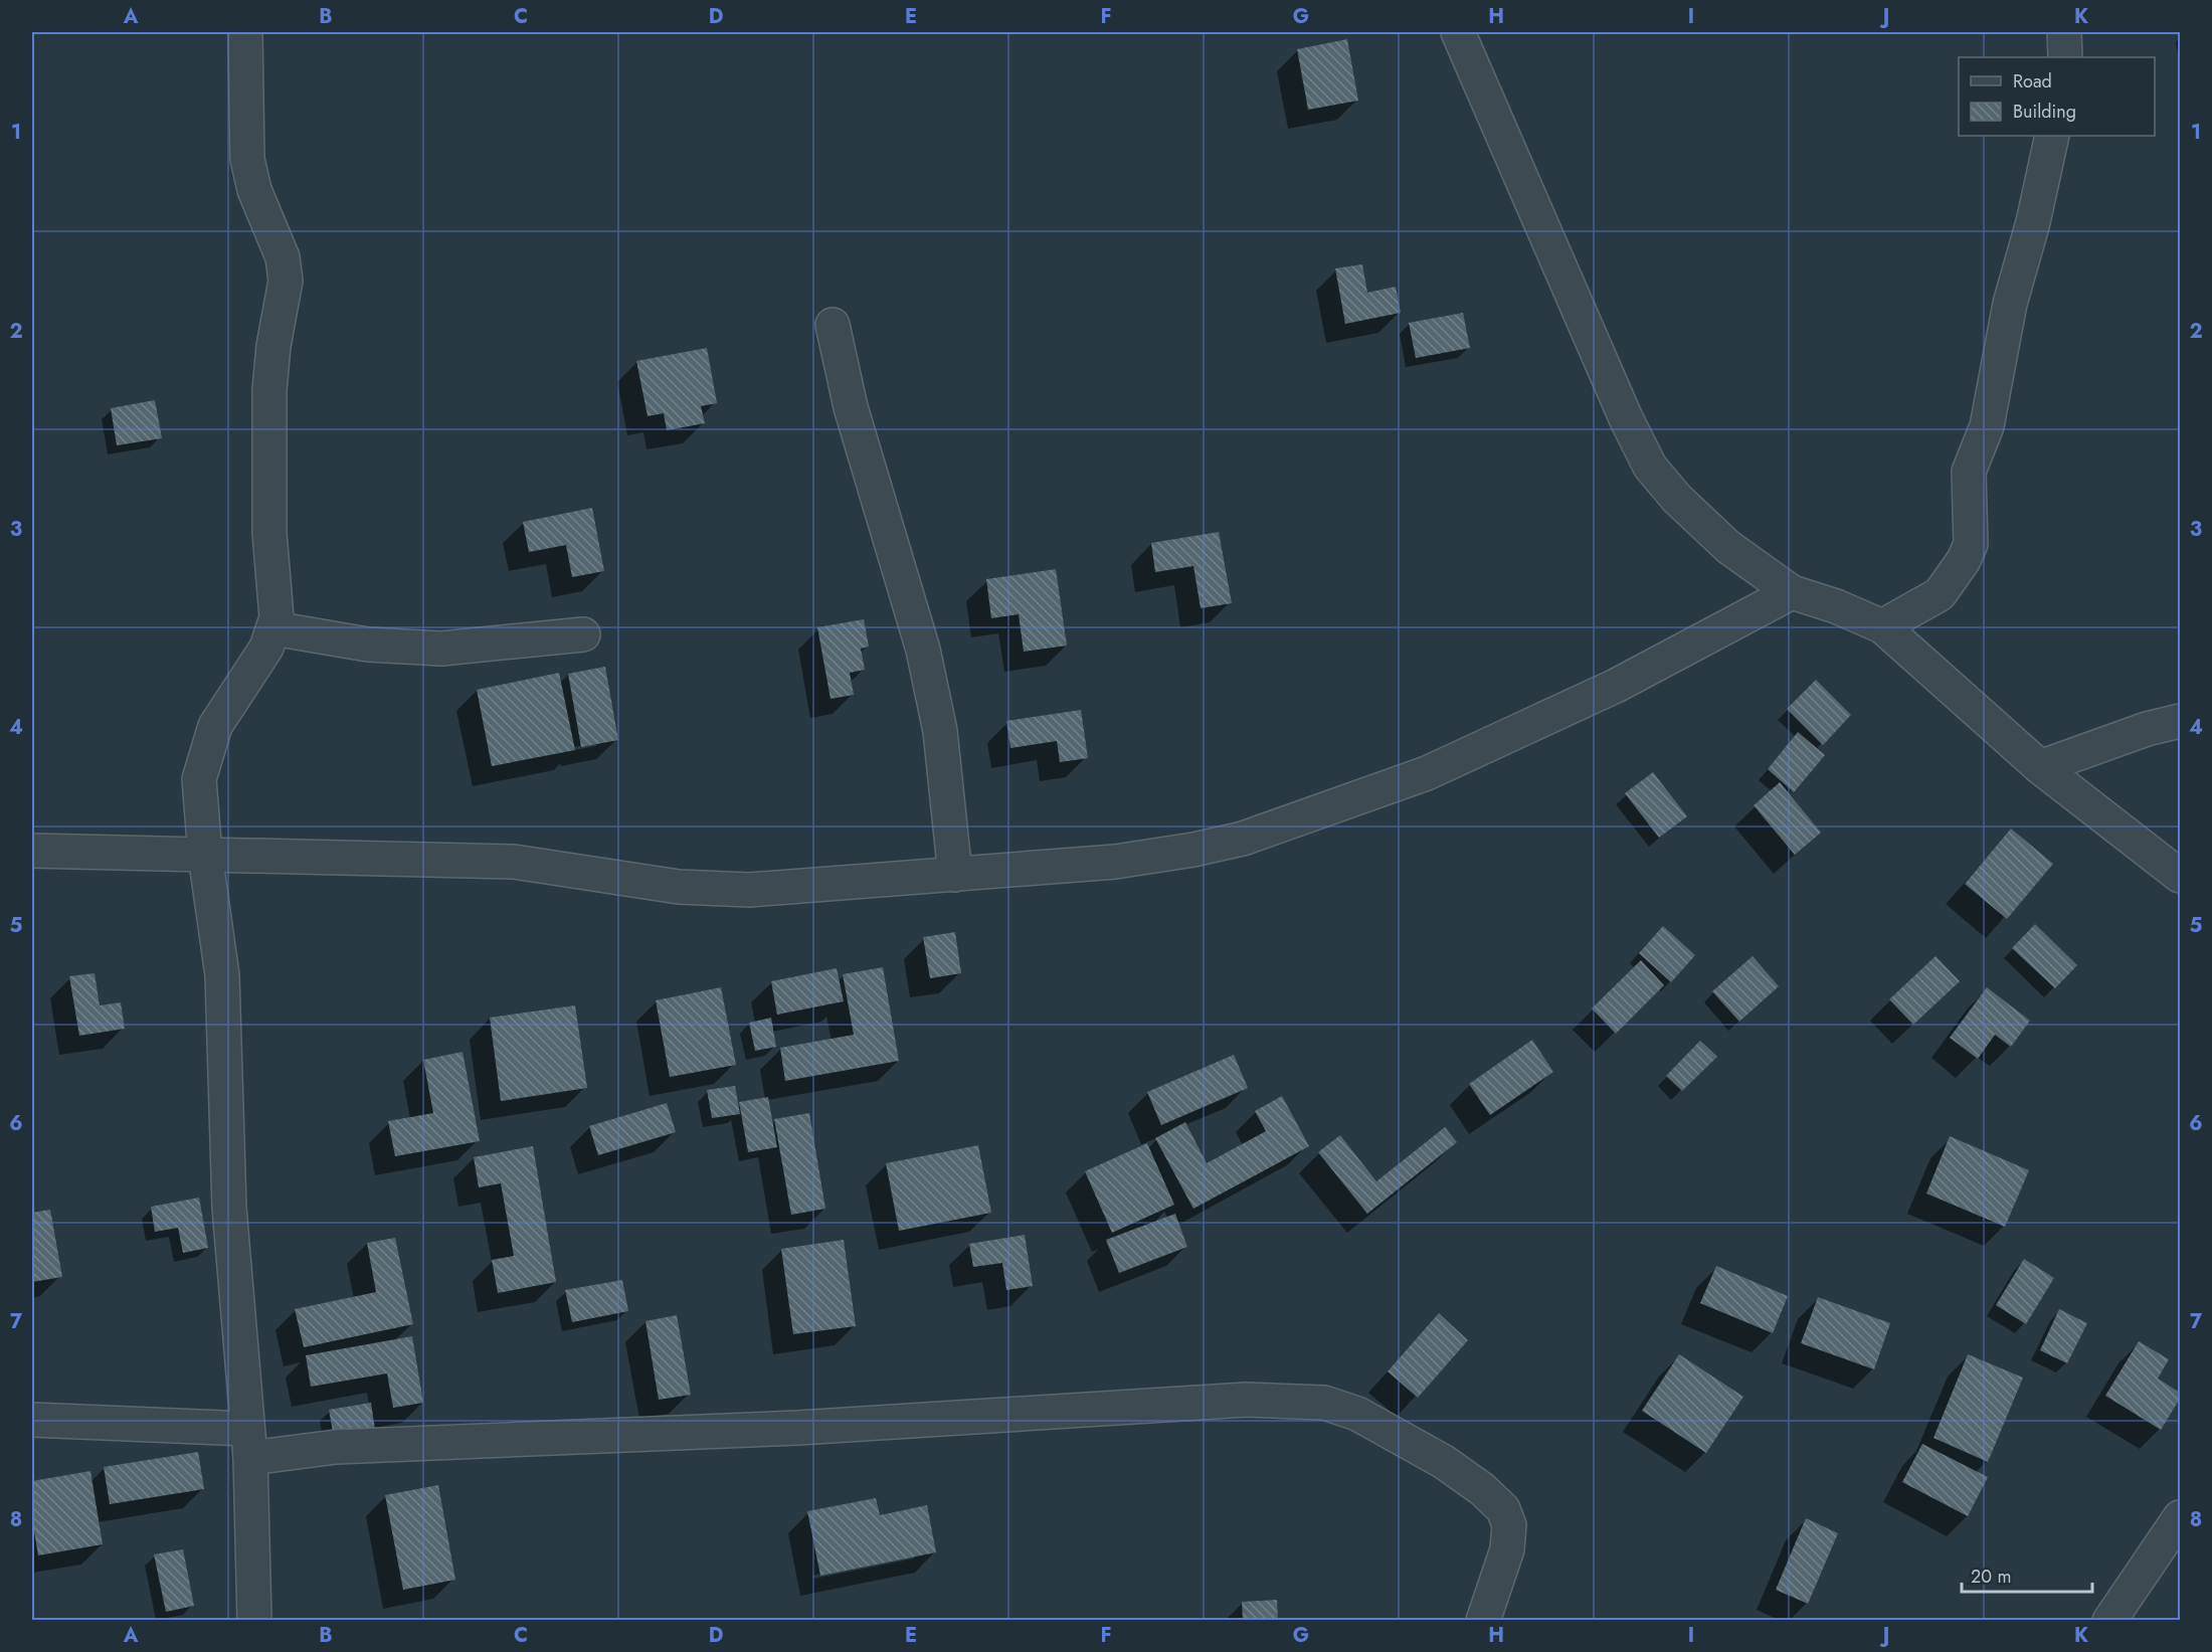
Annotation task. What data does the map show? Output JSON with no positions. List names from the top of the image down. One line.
{"legend":["Road","Building"],"scale_bar":"20 m","grid":{"columns":["A","B","C","D","E","F","G","H","I","J","K"],"rows":["1","2","3","4","5","6","7","8"]}}
